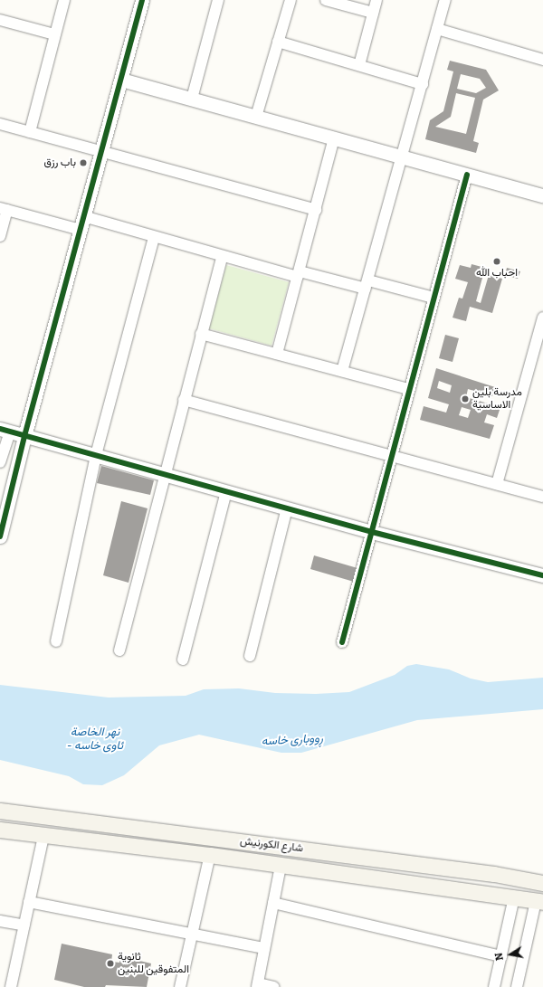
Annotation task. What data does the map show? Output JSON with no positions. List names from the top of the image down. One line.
{"streets":{"main road":["شارع الكورنيش"]},"water":["نهر الخاصة - ئاوی خاسە","ڕووباری خاسە"],"places":["باب رزق","احباب الله","مدرسة بلين الاساسية","ثانوية المتفوقين للبنين"],"north":"left"}
